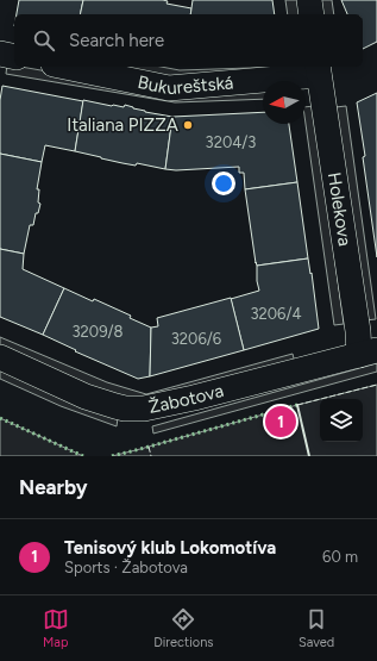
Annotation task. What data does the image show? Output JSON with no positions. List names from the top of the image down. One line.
{"streets":{"street":["Bukureštská","Holekova","Žabotova"]},"crossings":[["Bukureštská","Holekova"],["Holekova","Žabotova"]],"places":["Italiana PIZZA"],"house_numbers":["3204/3","3206/4","3209/8","3206/6"],"north":"left","page":{"search":"Search here","pins":"1","heading":"Nearby","list":[{"mark":"1","name":"Tenisový klub Lokomotíva","note":"Sports · Žabotova","value":"60 m"}],"nav":["Map","Directions","Saved"]}}
